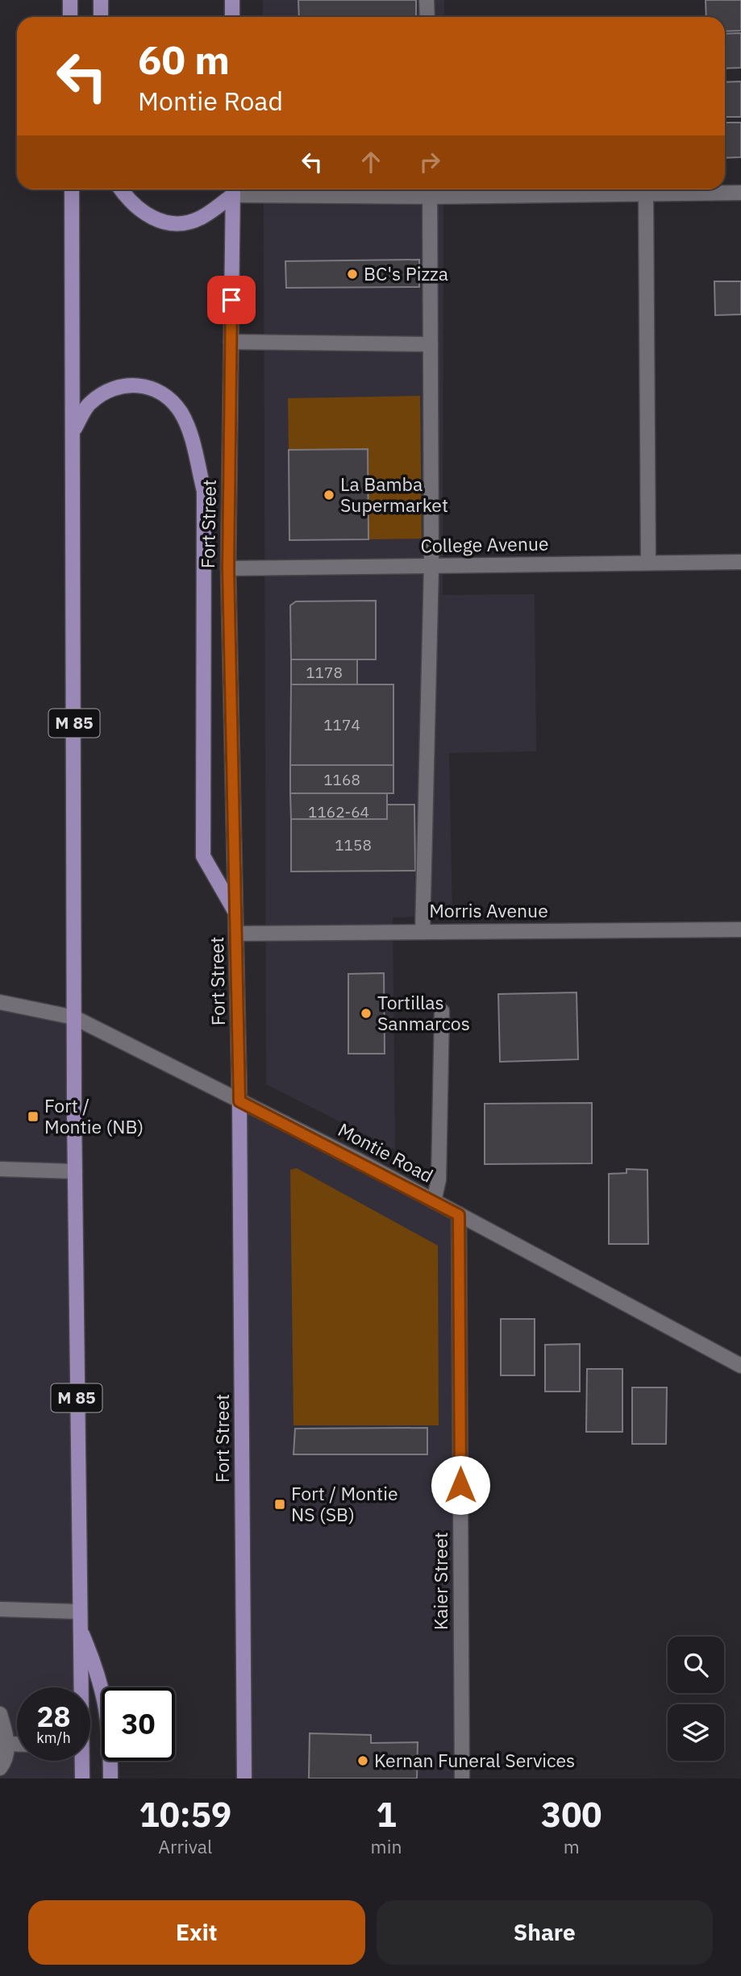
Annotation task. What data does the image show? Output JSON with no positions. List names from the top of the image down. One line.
{"streets":{"main road":["Fort Street","M 85"],"street":["College Avenue","Morris Avenue","Montie Road","Kaier Street"]},"crossings":[["Fort Street","College Avenue"],["Fort Street","Morris Avenue"],["Fort Street","Montie Road"],["M 85","Montie Road"],["Montie Road","Kaier Street"]],"places":{"other":["BC's Pizza","La Bamba Supermarket","Tortillas Sanmarcos","Kernan Funeral Services"],"transit":["Fort / Montie (NB)","Fort / Montie NS (SB)"]},"house_numbers":["1178","1174","1168","1162-64","1158"],"page":{"turn":["60 m","Montie Road"],"speed":"28 km/h","limit":"30","eta":["10:59","Arrival","1","min","300","m"],"buttons":["Exit","Share"]}}
